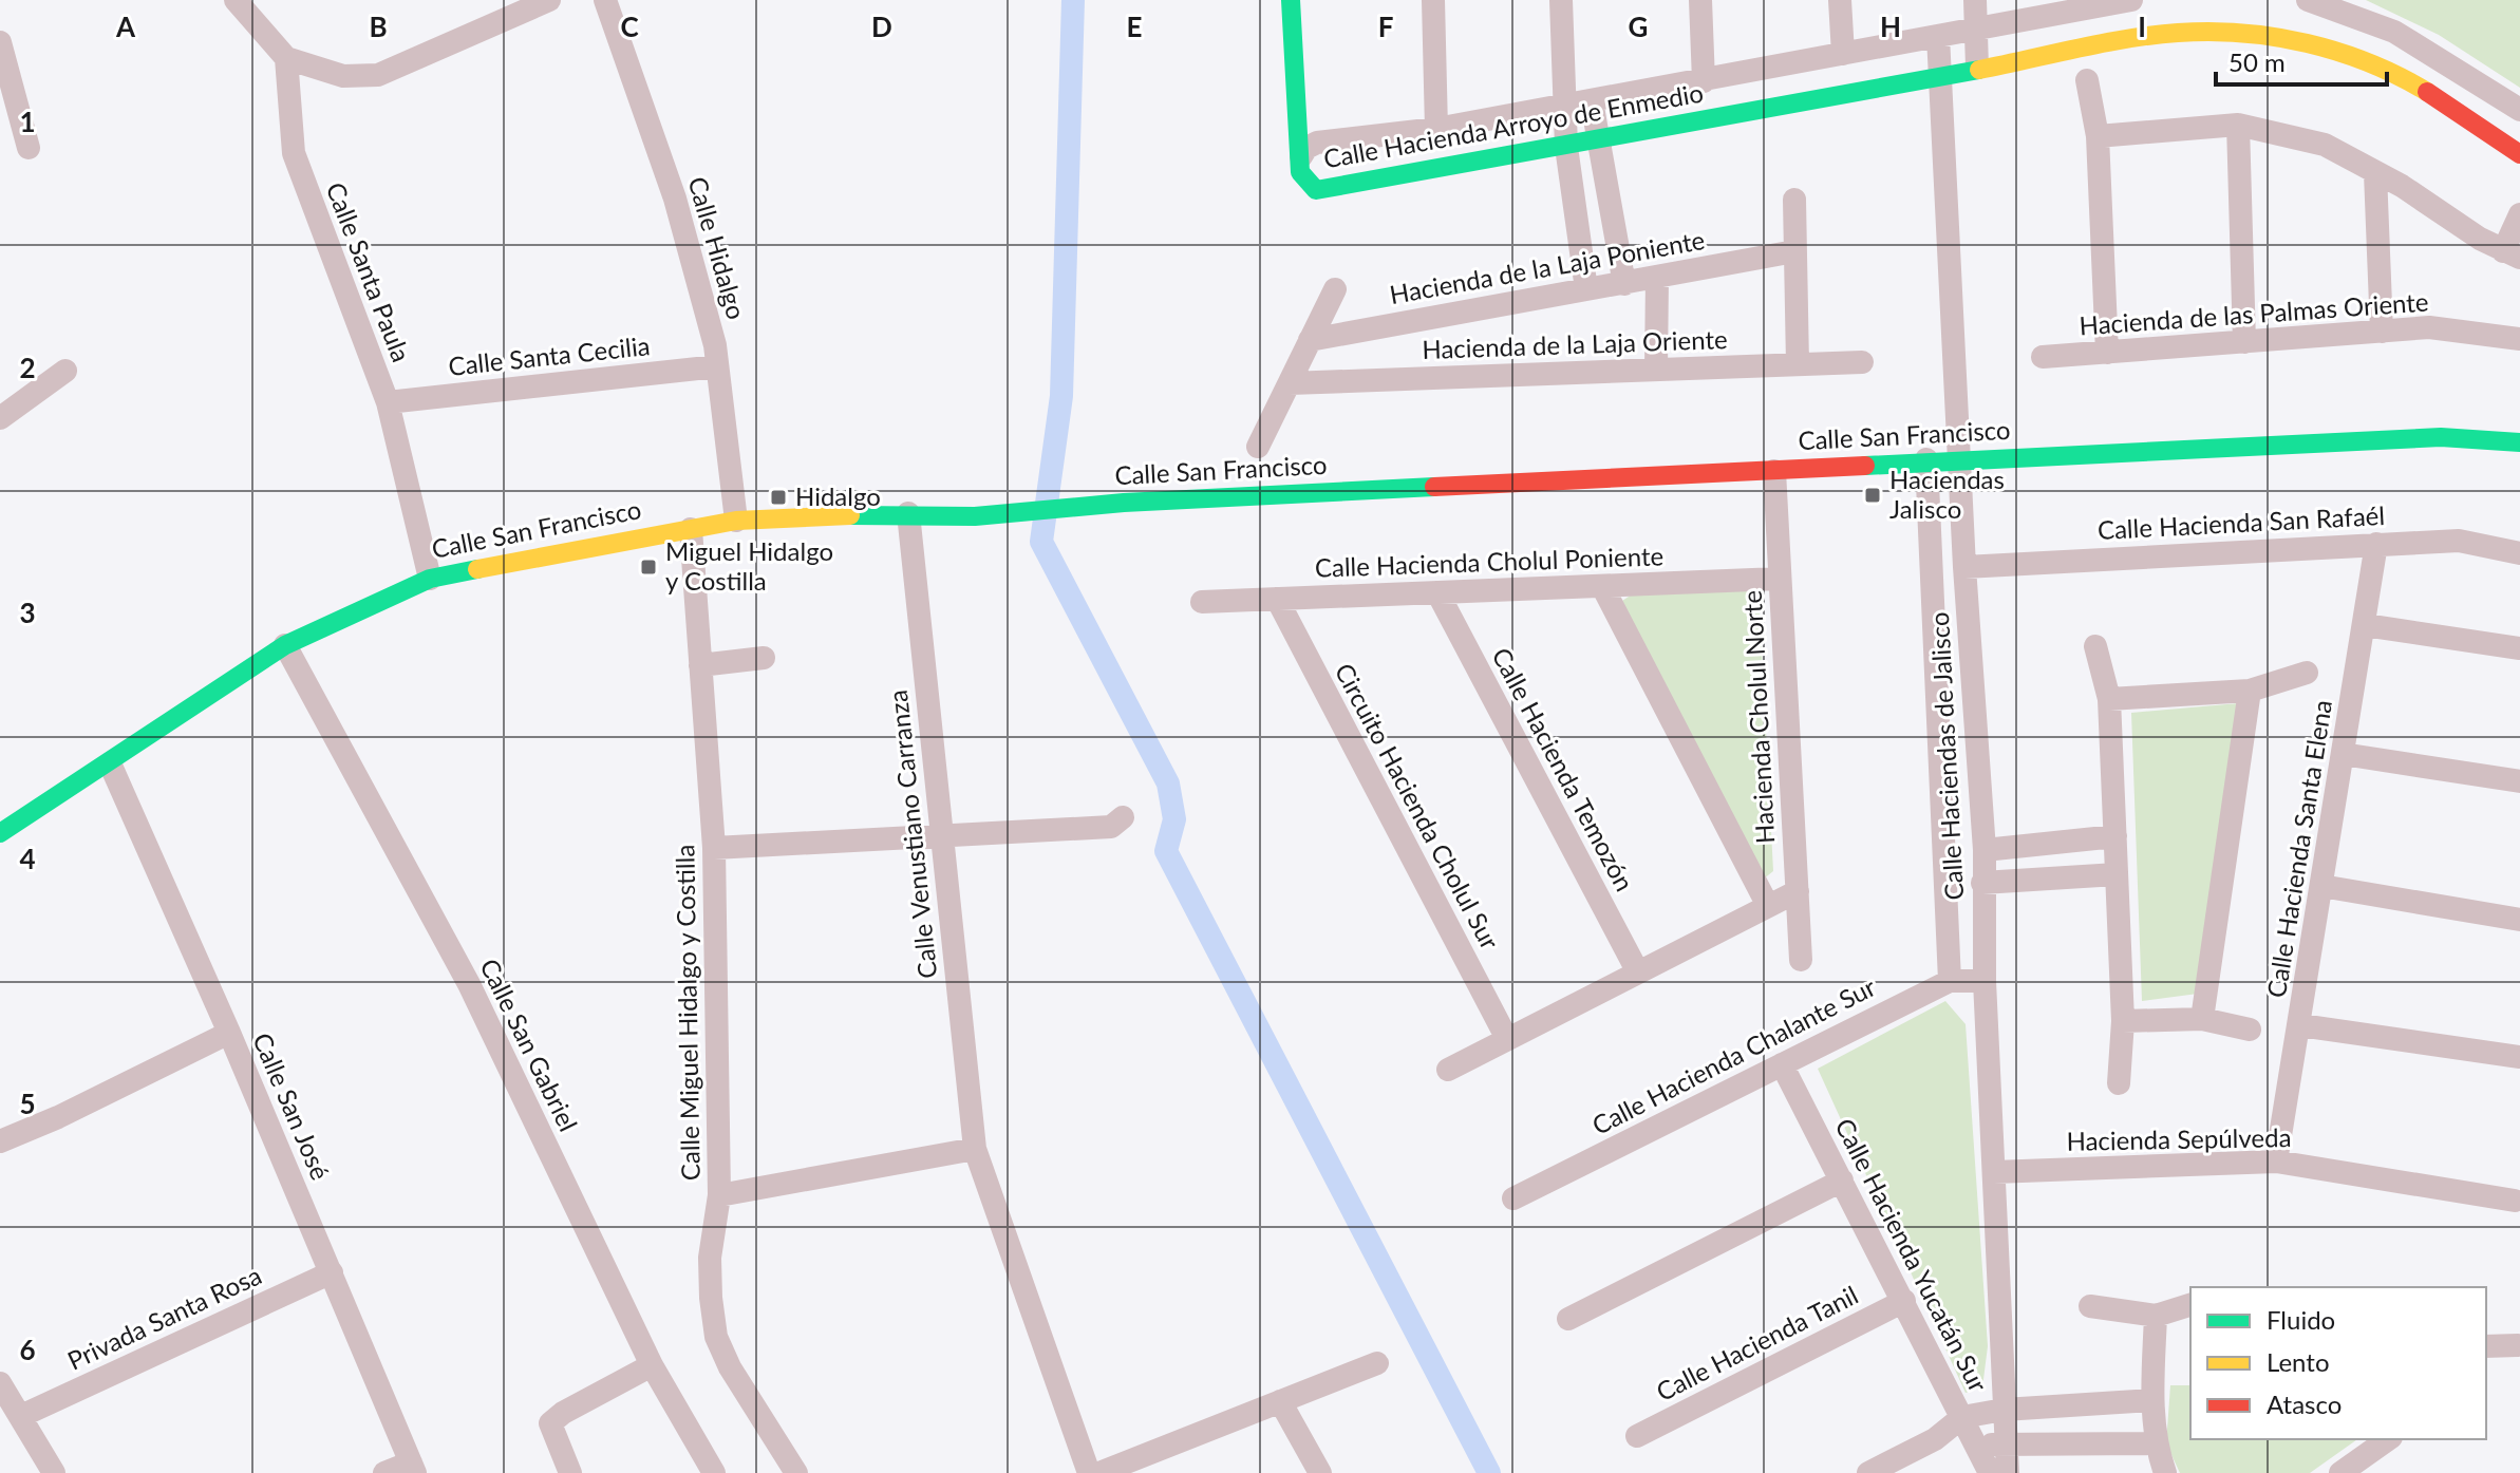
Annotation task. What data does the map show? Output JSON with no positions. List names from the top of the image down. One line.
{"streets":{"street":["Calle Hacienda Arroyo de Enmedio","Calle Hidalgo","Hacienda de la Laja Poniente","Calle Santa Paula","Hacienda de las Palmas Oriente","Hacienda de la Laja Oriente","Calle Santa Cecilia","Calle San Francisco","Calle Hacienda San Rafaél","Calle Hacienda Cholul Poniente","Hacienda Cholul Norte","Calle Haciendas de Jalisco","Calle Hacienda Temozón","Circuito Hacienda Cholul Sur","Calle Venustiano Carranza","Calle Hacienda Santa Elena","Calle Miguel Hidalgo y Costilla","Calle San Gabriel","Calle Hacienda Chalante Sur","Calle San José","Hacienda Sepúlveda","Calle Hacienda Yucatán Sur","Privada Santa Rosa","Calle Hacienda Tanil"]},"crossings":[["Calle Hacienda Arroyo de Enmedio","Calle Haciendas de Jalisco"],["Calle Hidalgo","Calle Santa Cecilia"],["Calle Hidalgo","Calle San Francisco"],["Calle Santa Paula","Calle Santa Cecilia"],["Calle Santa Paula","Calle San Francisco"],["Calle San Francisco","Hacienda Cholul Norte"],["Calle San Francisco","Calle Haciendas de Jalisco"],["Calle San Francisco","Calle Venustiano Carranza"],["Calle San Francisco","Calle Miguel Hidalgo y Costilla"],["Calle San Francisco","Calle San Gabriel"],["Calle San Francisco","Calle San José"],["Calle Hacienda San Rafaél","Calle Haciendas de Jalisco"],["Calle Hacienda San Rafaél","Calle Hacienda Santa Elena"],["Calle Hacienda Cholul Poniente","Hacienda Cholul Norte"],["Calle Hacienda Cholul Poniente","Calle Hacienda Temozón"],["Calle Hacienda Cholul Poniente","Circuito Hacienda Cholul Sur"],["Calle Haciendas de Jalisco","Calle Hacienda Chalante Sur"],["Calle Haciendas de Jalisco","Hacienda Sepúlveda"],["Calle Hacienda Santa Elena","Hacienda Sepúlveda"],["Calle Hacienda Chalante Sur","Calle Hacienda Yucatán Sur"],["Calle San José","Privada Santa Rosa"],["Calle Hacienda Yucatán Sur","Calle Hacienda Tanil"]],"places":{"transit":["Haciendas Jalisco","Hidalgo","Miguel Hidalgo y Costilla"]},"legend":["Fluido","Lento","Atasco"],"scale_bar":"50 m","grid":{"columns":["A","B","C","D","E","F","G","H","I"],"rows":["1","2","3","4","5","6"]}}
